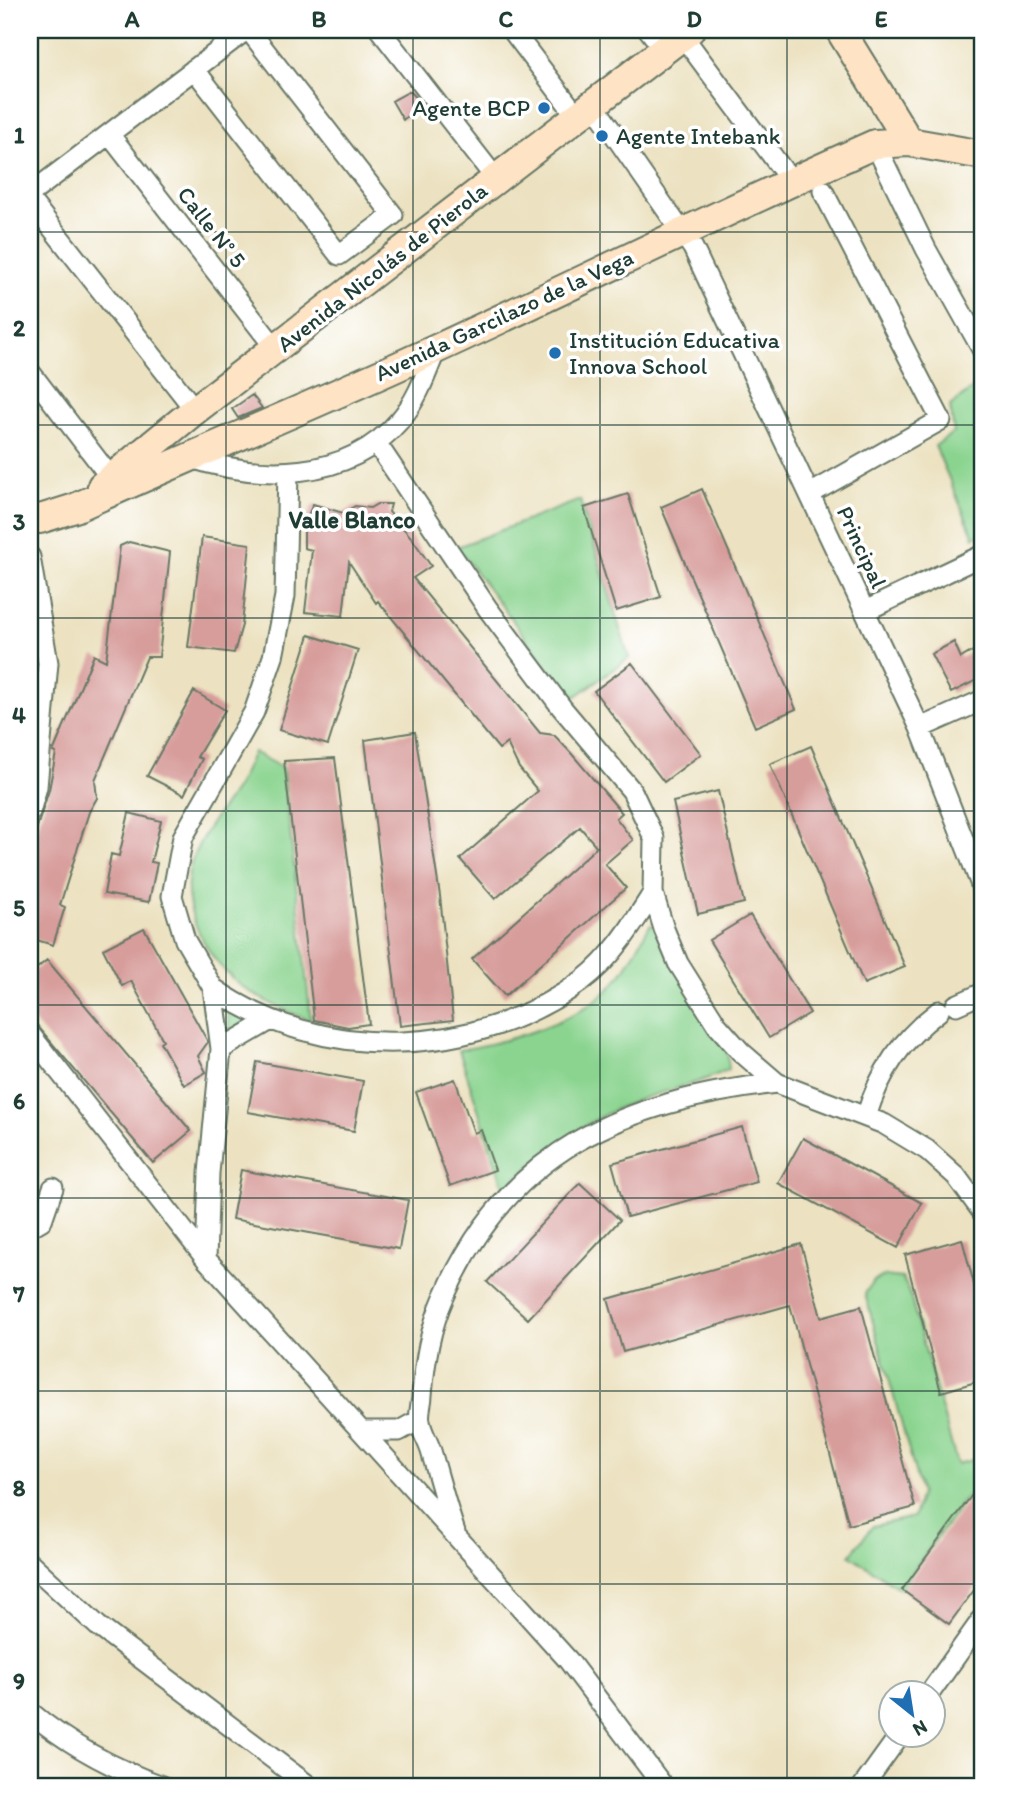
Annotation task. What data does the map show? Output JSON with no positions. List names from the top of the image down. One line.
{"streets":{"street":["Calle N° 5","Avenida Nicolás de Pierola","Avenida Garcilazo de la Vega","Principal"]},"crossings":[["Calle N° 5","Avenida Nicolás de Pierola"],["Avenida Nicolás de Pierola","Avenida Garcilazo de la Vega"],["Avenida Nicolás de Pierola","Principal"],["Avenida Garcilazo de la Vega","Principal"]],"districts":["Valle Blanco"],"places":["Agente BCP","Agente Intebank","Institución Educativa Innova School"],"north":"bottom right","grid":{"columns":["A","B","C","D","E"],"rows":["1","2","3","4","5","6","7","8","9"]}}
